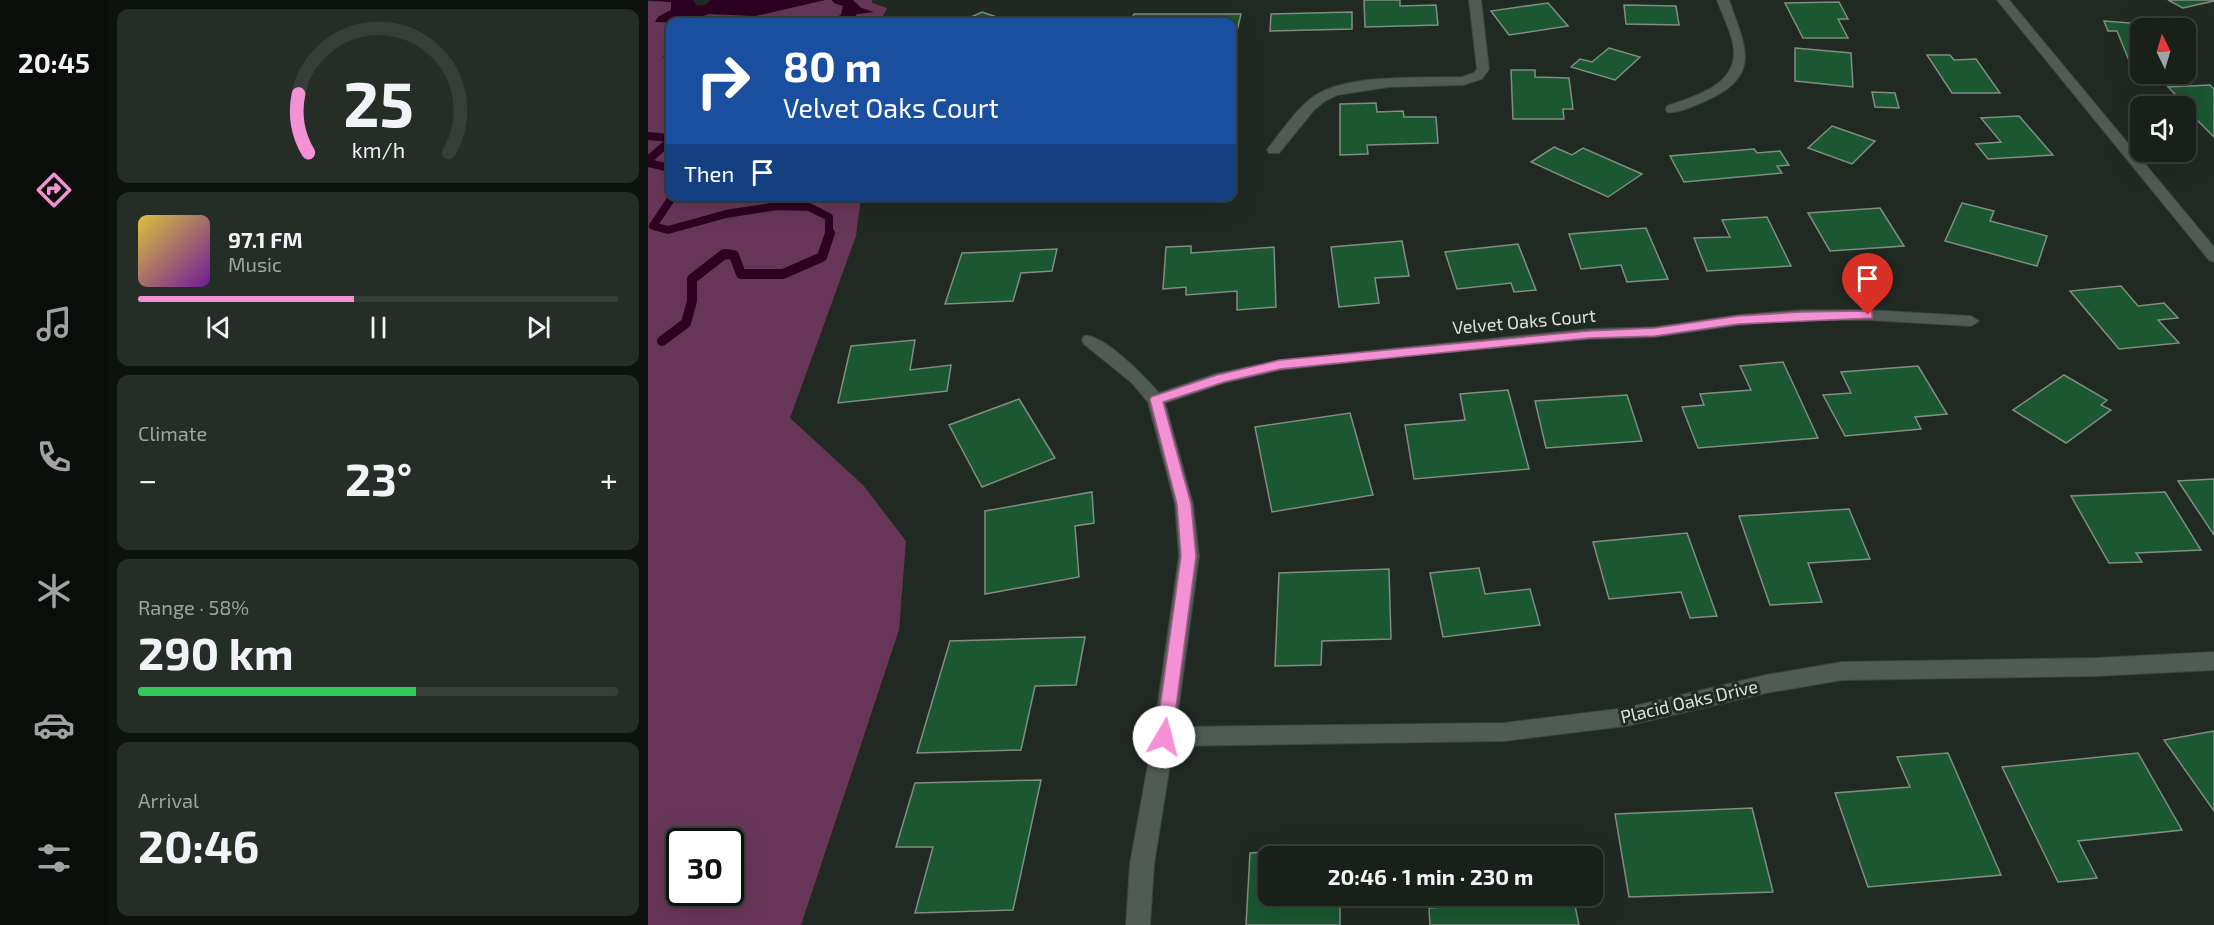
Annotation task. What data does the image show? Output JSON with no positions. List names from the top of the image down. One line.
{"streets":{"street":["Velvet Oaks Court","Placid Oaks Drive"]},"north":"top","page":{"tabs":"20:45","turn":["80 m","Velvet Oaks Court"],"then":"Then","song":["97.1 FM","Music"],"tile":["Climate",["Range · 58%","290 km"],["Arrival","20:46"]],"heat":["−","23°","+"],"limit":"30","trip":"20:46 · 1 min · 230 m","gauge":["25","km/h"]}}
